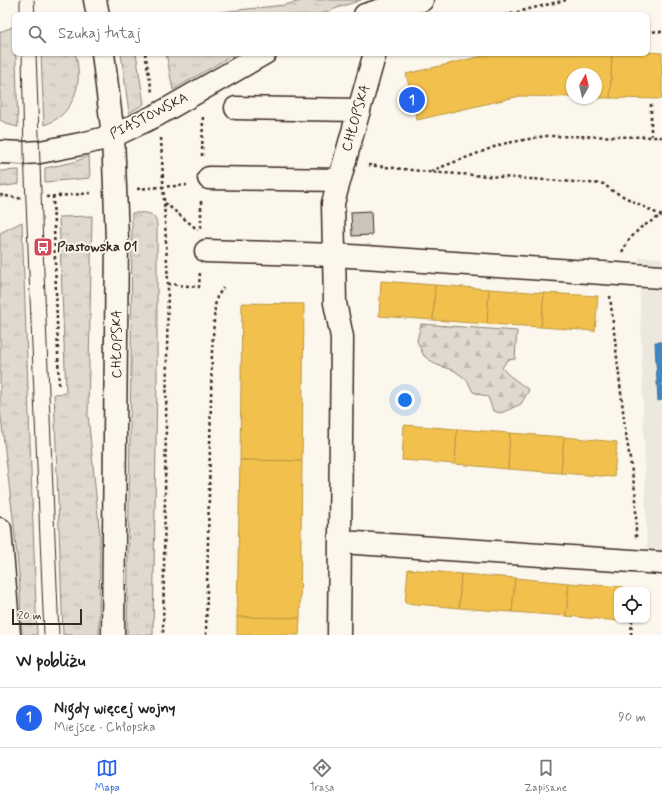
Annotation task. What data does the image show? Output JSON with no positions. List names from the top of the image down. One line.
{"streets":{"street":["PIASTOWSKA","CHŁOPSKA"]},"crossings":[["PIASTOWSKA","CHŁOPSKA"]],"places":{"bus stop":["Piastowska 01"]},"scale_bar":"20 m","north":"top","page":{"search":"Szukaj tutaj","pins":"1","scale":"20 m","heading":"W pobliżu","list":[{"mark":"1","name":"Nigdy więcej wojny","note":"Miejsce · Chłopska","value":"90 m"}],"nav":["Mapa","Trasa","Zapisane"]}}
